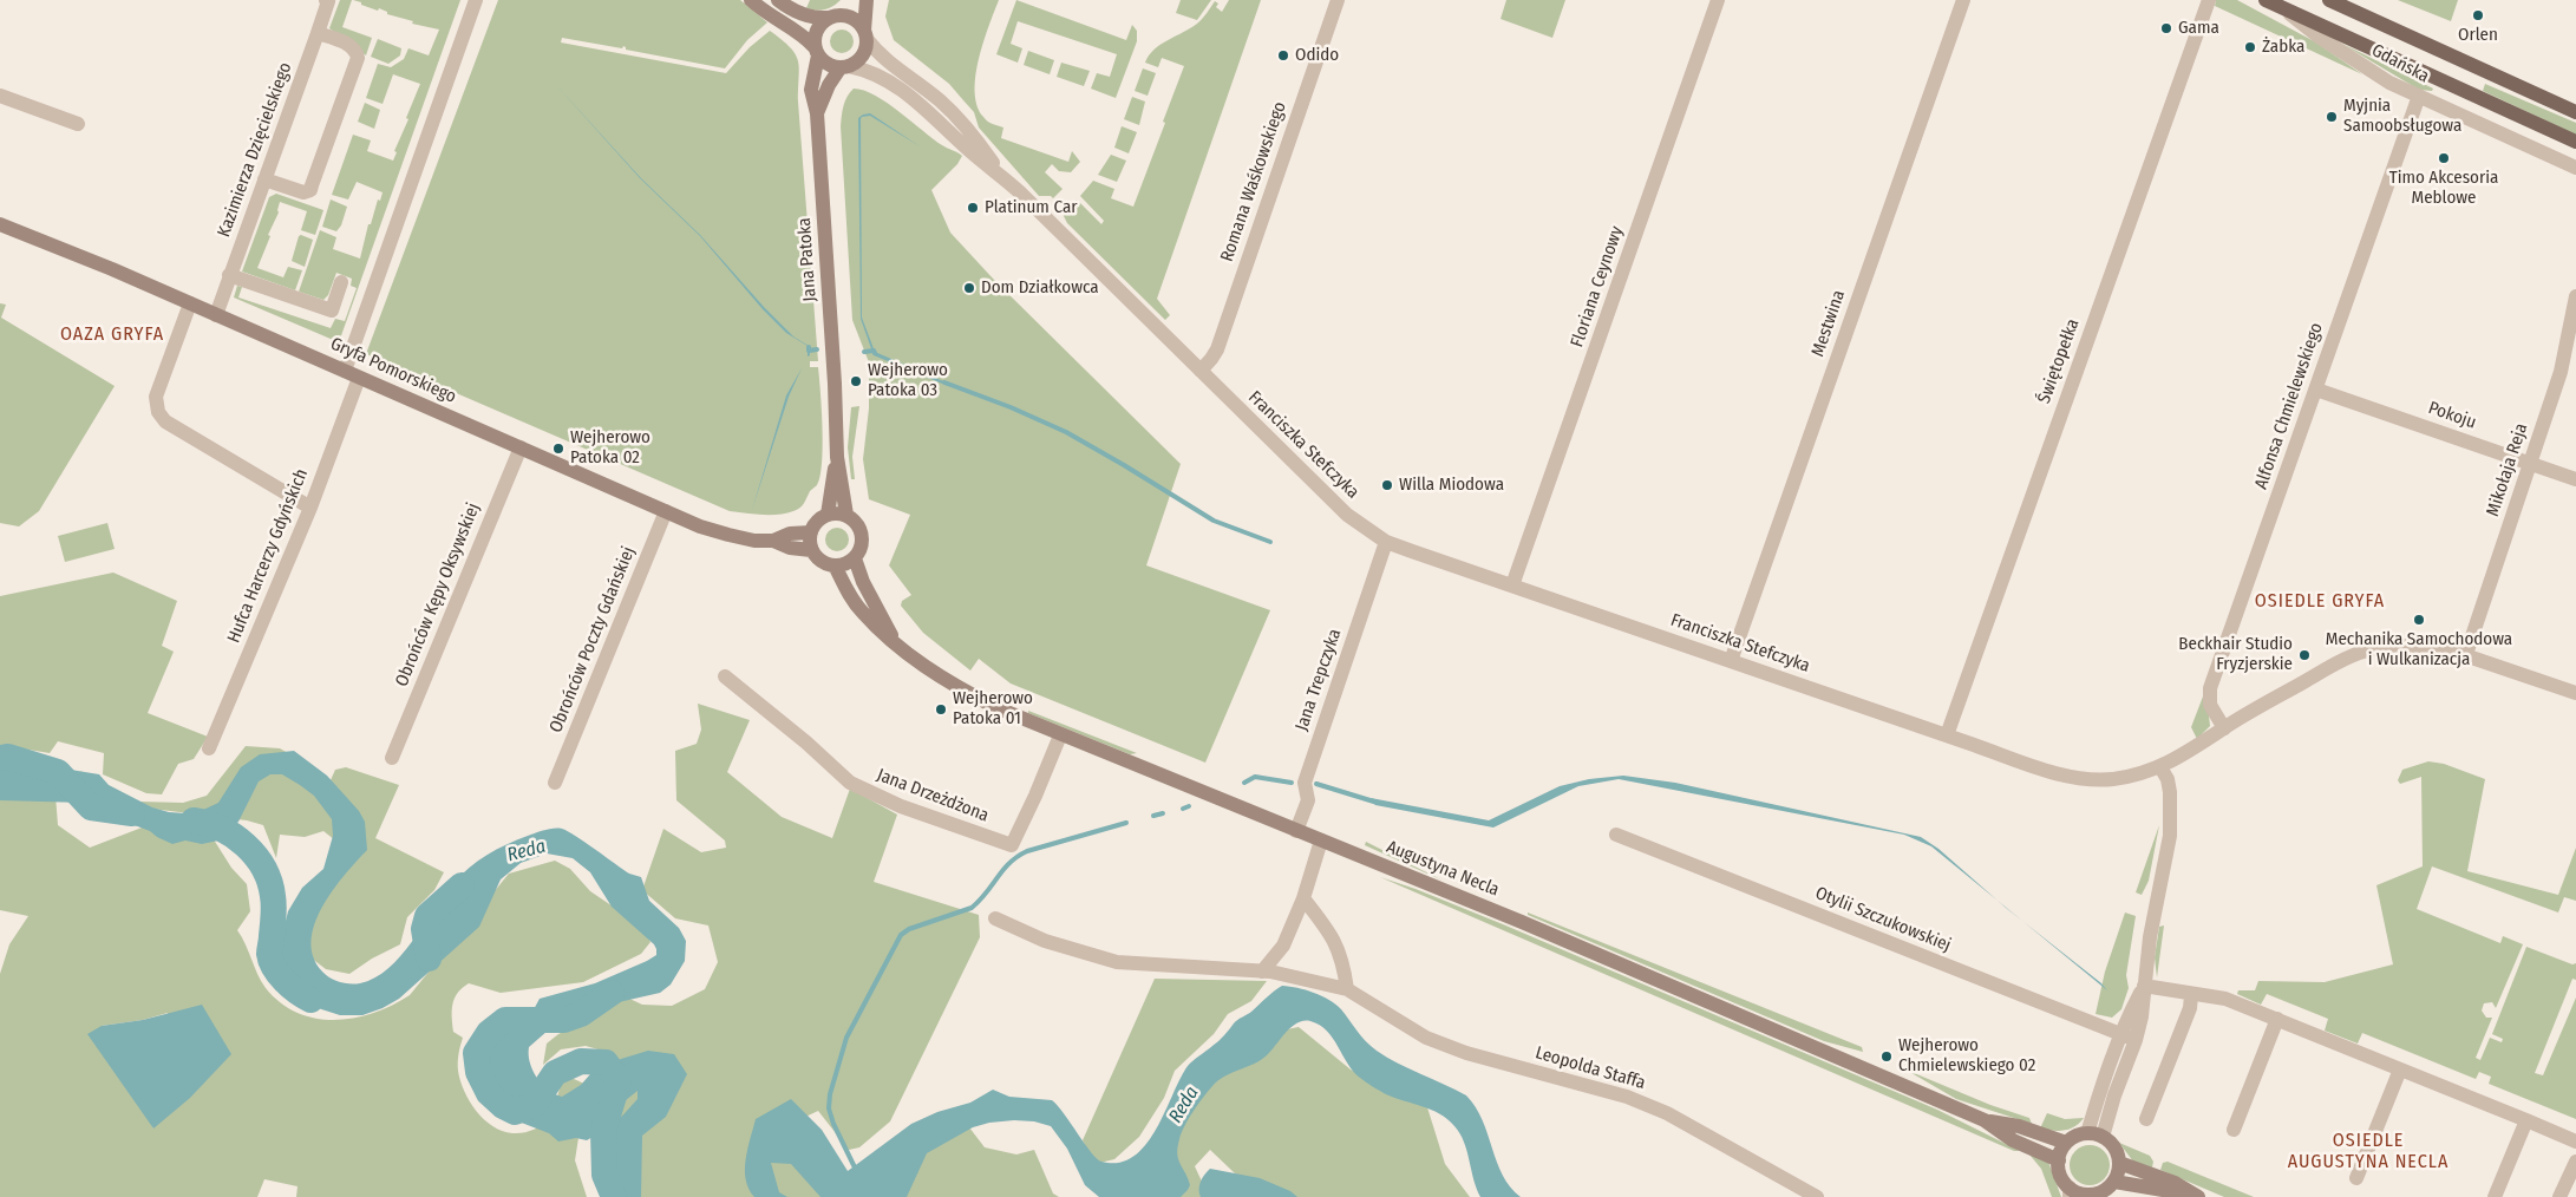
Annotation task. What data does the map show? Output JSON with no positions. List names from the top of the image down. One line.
{"streets":{"main road":["Gdańska","Jana Patoka","Gryfa Pomorskiego","Augustyna Necla"],"street":["Kazimierza Dzięcielskiego","Romana Waśkowskiego","Floriana Ceynowy","Mestwina","Świętopełka","Alfonsa Chmielewskiego","Pokoju","Franciszka Stefczyka","Mikołaja Reja","Hufca Harcerzy Gdyńskich","Obrońców Kępy Oksywskiej","Obrońców Poczty Gdańskiej","Jana Trepczyka","Jana Drzeżdżona","Otylii Szczukowskiej","Leopolda Staffa"]},"crossings":[["Gdańska","Alfonsa Chmielewskiego"],["Kazimierza Dzięcielskiego","Gryfa Pomorskiego"],["Romana Waśkowskiego","Franciszka Stefczyka"],["Jana Patoka","Gryfa Pomorskiego"],["Jana Patoka","Franciszka Stefczyka"],["Jana Patoka","Augustyna Necla"],["Floriana Ceynowy","Franciszka Stefczyka"],["Mestwina","Franciszka Stefczyka"],["Świętopełka","Franciszka Stefczyka"],["Gryfa Pomorskiego","Hufca Harcerzy Gdyńskich"],["Gryfa Pomorskiego","Obrońców Kępy Oksywskiej"],["Gryfa Pomorskiego","Obrońców Poczty Gdańskiej"],["Gryfa Pomorskiego","Augustyna Necla"],["Alfonsa Chmielewskiego","Pokoju"],["Alfonsa Chmielewskiego","Franciszka Stefczyka"],["Pokoju","Mikołaja Reja"],["Franciszka Stefczyka","Mikołaja Reja"],["Franciszka Stefczyka","Jana Trepczyka"],["Jana Trepczyka","Augustyna Necla"],["Jana Drzeżdżona","Augustyna Necla"]],"districts":["OAZA GRYFA","OSIEDLE GRYFA","OSIEDLE AUGUSTYNA NECLA"],"water":["Reda"],"places":["Orlen","Gama","Żabka","Odido","Myjnia Samoobsługowa","Timo Akcesoria Meblowe","Platinum Car","Dom Działkowca","Wejherowo Patoka 03","Wejherowo Patoka 02","Willa Miodowa","Mechanika Samochodowa i Wulkanizacja","Beckhair Studio Fryzjerskie","Wejherowo Patoka 01","Wejherowo Chmielewskiego 02"]}
